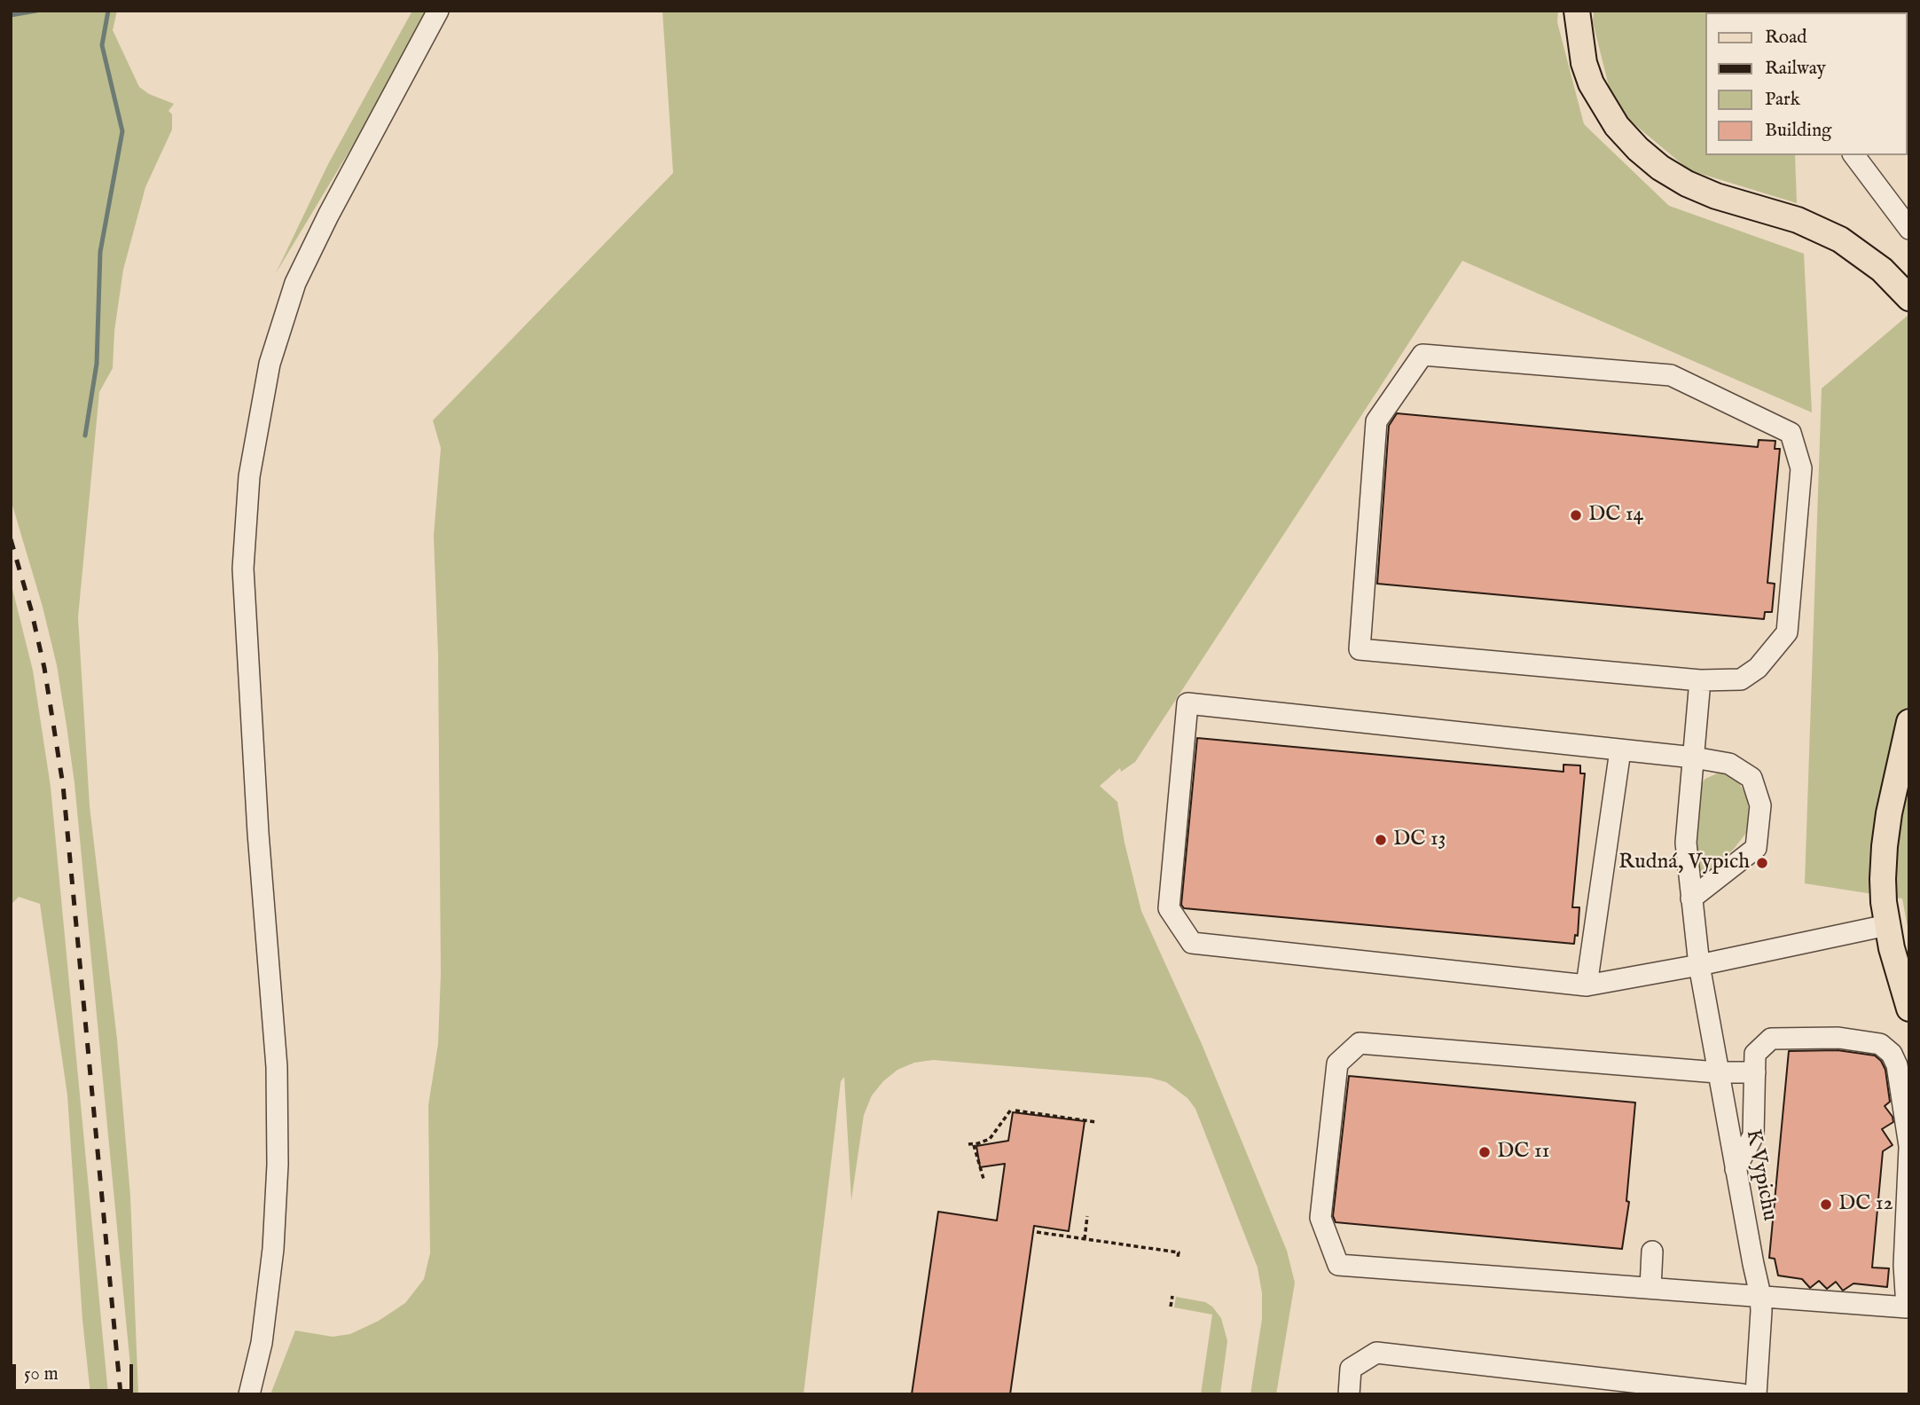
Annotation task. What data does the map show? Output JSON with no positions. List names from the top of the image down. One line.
{"streets":{"street":["K Vypichu"]},"places":["DC 14","DC 13","Rudná, Vypich","DC 11","DC 12"],"legend":["Road","Railway","Park","Building"],"scale_bar":"50 m"}
